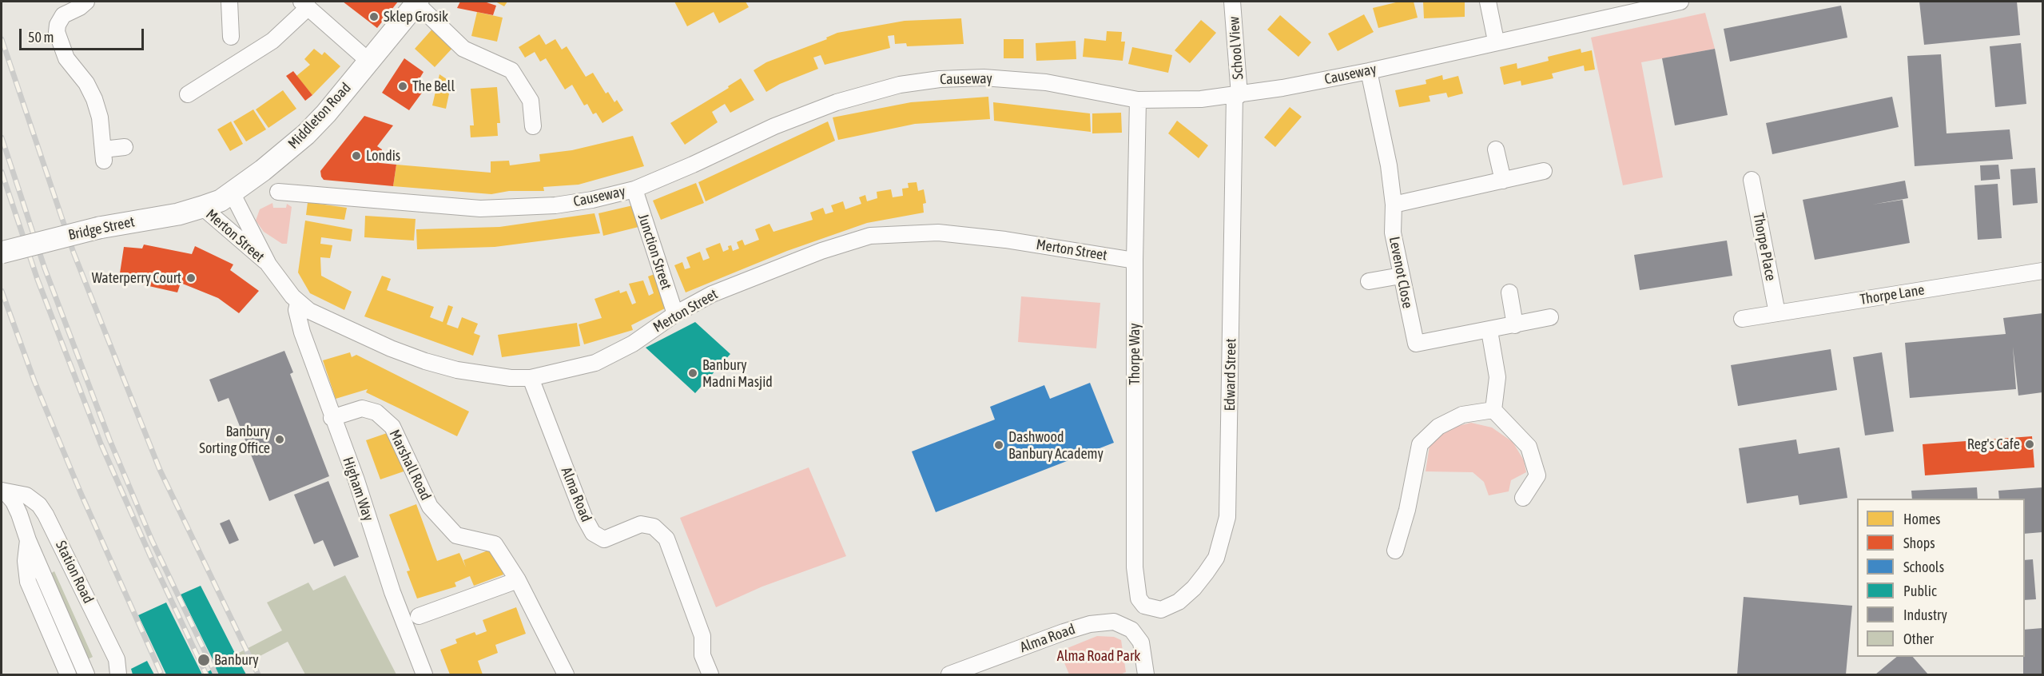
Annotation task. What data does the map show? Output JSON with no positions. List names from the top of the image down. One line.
{"streets":{"street":["School View","Causeway","Middleton Road","Bridge Street","Merton Street","Thorpe Place","Junction Street","Levenot Close","Thorpe Lane","Thorpe Way","Edward Street","Marshall Road","Higham Way","Alma Road","Station Road"]},"crossings":[["School View","Causeway"],["School View","Edward Street"],["Causeway","Junction Street"],["Causeway","Levenot Close"],["Causeway","Thorpe Way"],["Causeway","Edward Street"],["Middleton Road","Bridge Street"],["Middleton Road","Merton Street"],["Bridge Street","Merton Street"],["Merton Street","Junction Street"],["Merton Street","Thorpe Way"],["Merton Street","Higham Way"],["Merton Street","Alma Road"],["Thorpe Place","Thorpe Lane"],["Thorpe Way","Edward Street"],["Marshall Road","Higham Way"]],"parks":["Alma Road Park"],"places":["Sklep Grosik","The Bell","Londis","Waterperry Court","Banbury Madni Masjid","Banbury Sorting Office","Reg's Cafe","Dashwood Banbury Academy","Banbury"],"legend":["Homes","Shops","Schools","Public","Industry","Other"],"scale_bar":"50 m"}
